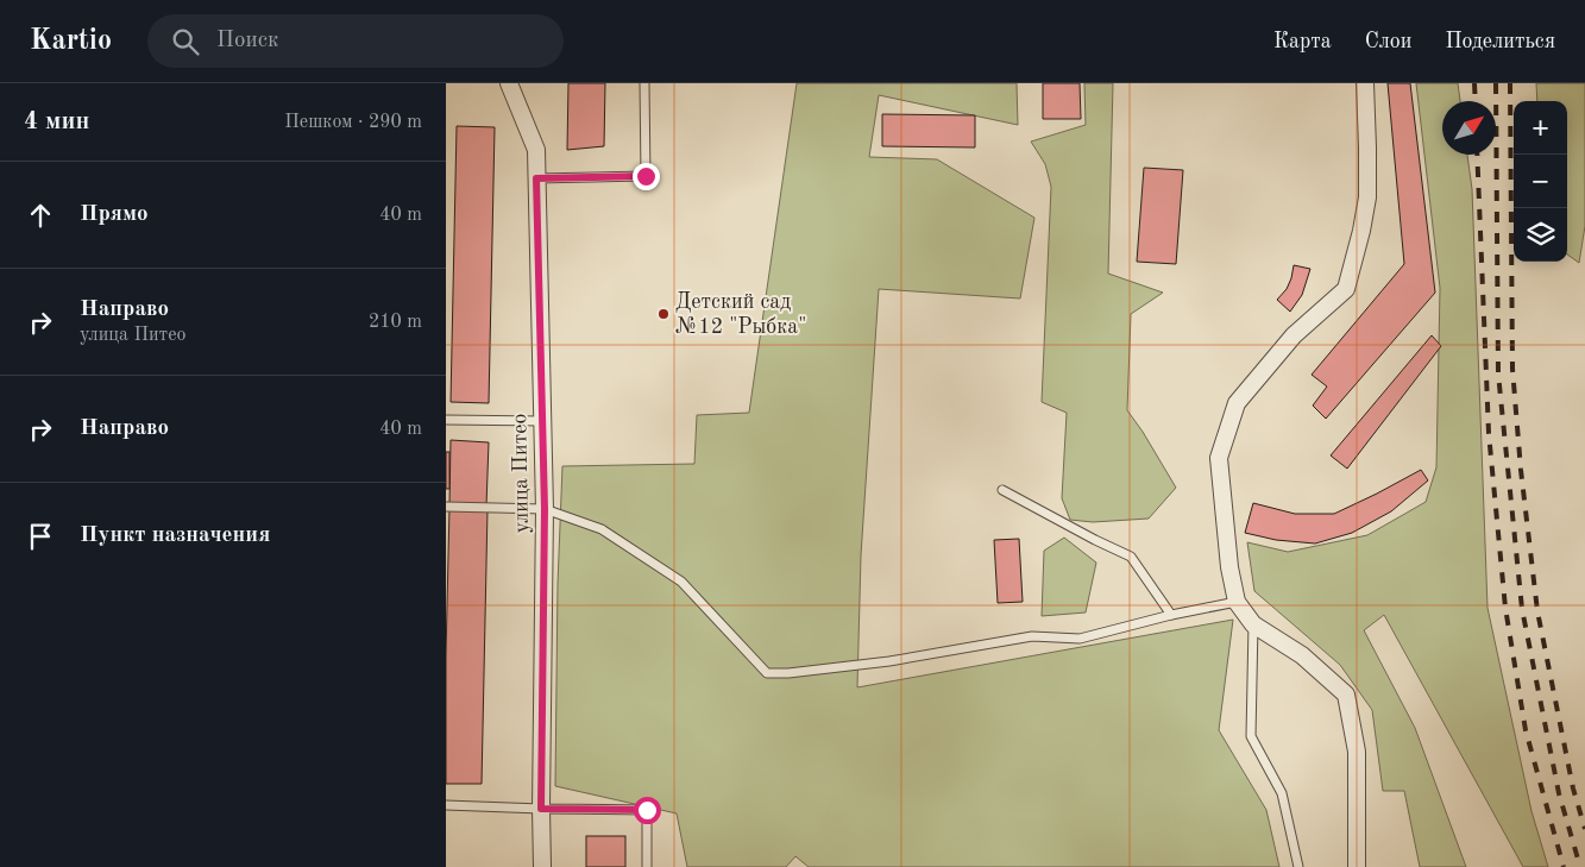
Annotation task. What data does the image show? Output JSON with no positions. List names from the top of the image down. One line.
{"streets":{"street":["улица Питео"]},"places":["Детский сад №12 \"Рыбка\""],"north":"top right","page":{"header":"Kartio","search":"Поиск","nav":["Карта","Слои","Поделиться"],"heading":["4 мин","Пешком · 290 m"],"map_buttons":["+","−"],"list":[["Прямо","40 m"],["Направо","улица Питео","210 m"],["Направо","40 m"],"Пункт назначения"]}}
